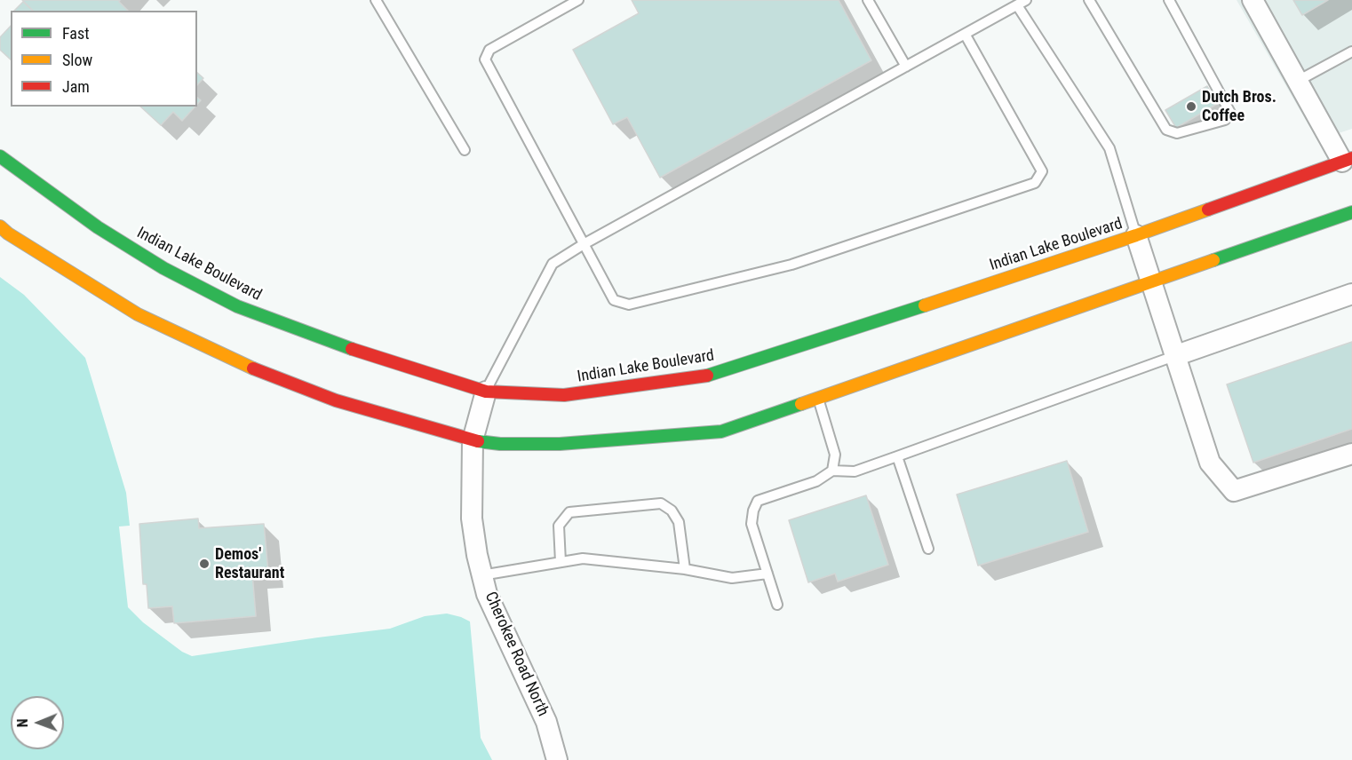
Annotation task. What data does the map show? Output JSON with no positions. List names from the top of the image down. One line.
{"streets":{"main road":["Indian Lake Boulevard"],"street":["Cherokee Road North"]},"crossings":[["Indian Lake Boulevard","Cherokee Road North"]],"places":["Dutch Bros. Coffee","Demos' Restaurant"],"legend":["Fast","Slow","Jam"],"north":"left"}
